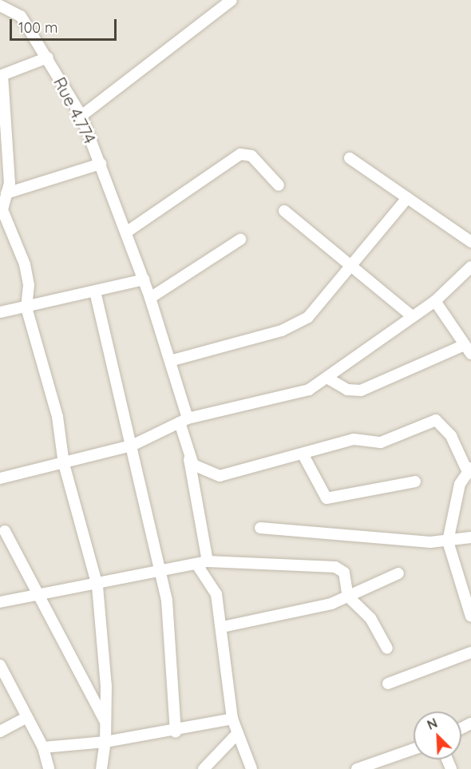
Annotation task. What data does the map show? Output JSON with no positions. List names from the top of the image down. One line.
{"streets":{"street":["Rue 4.774"]},"scale_bar":"100 m","north":"top left"}
